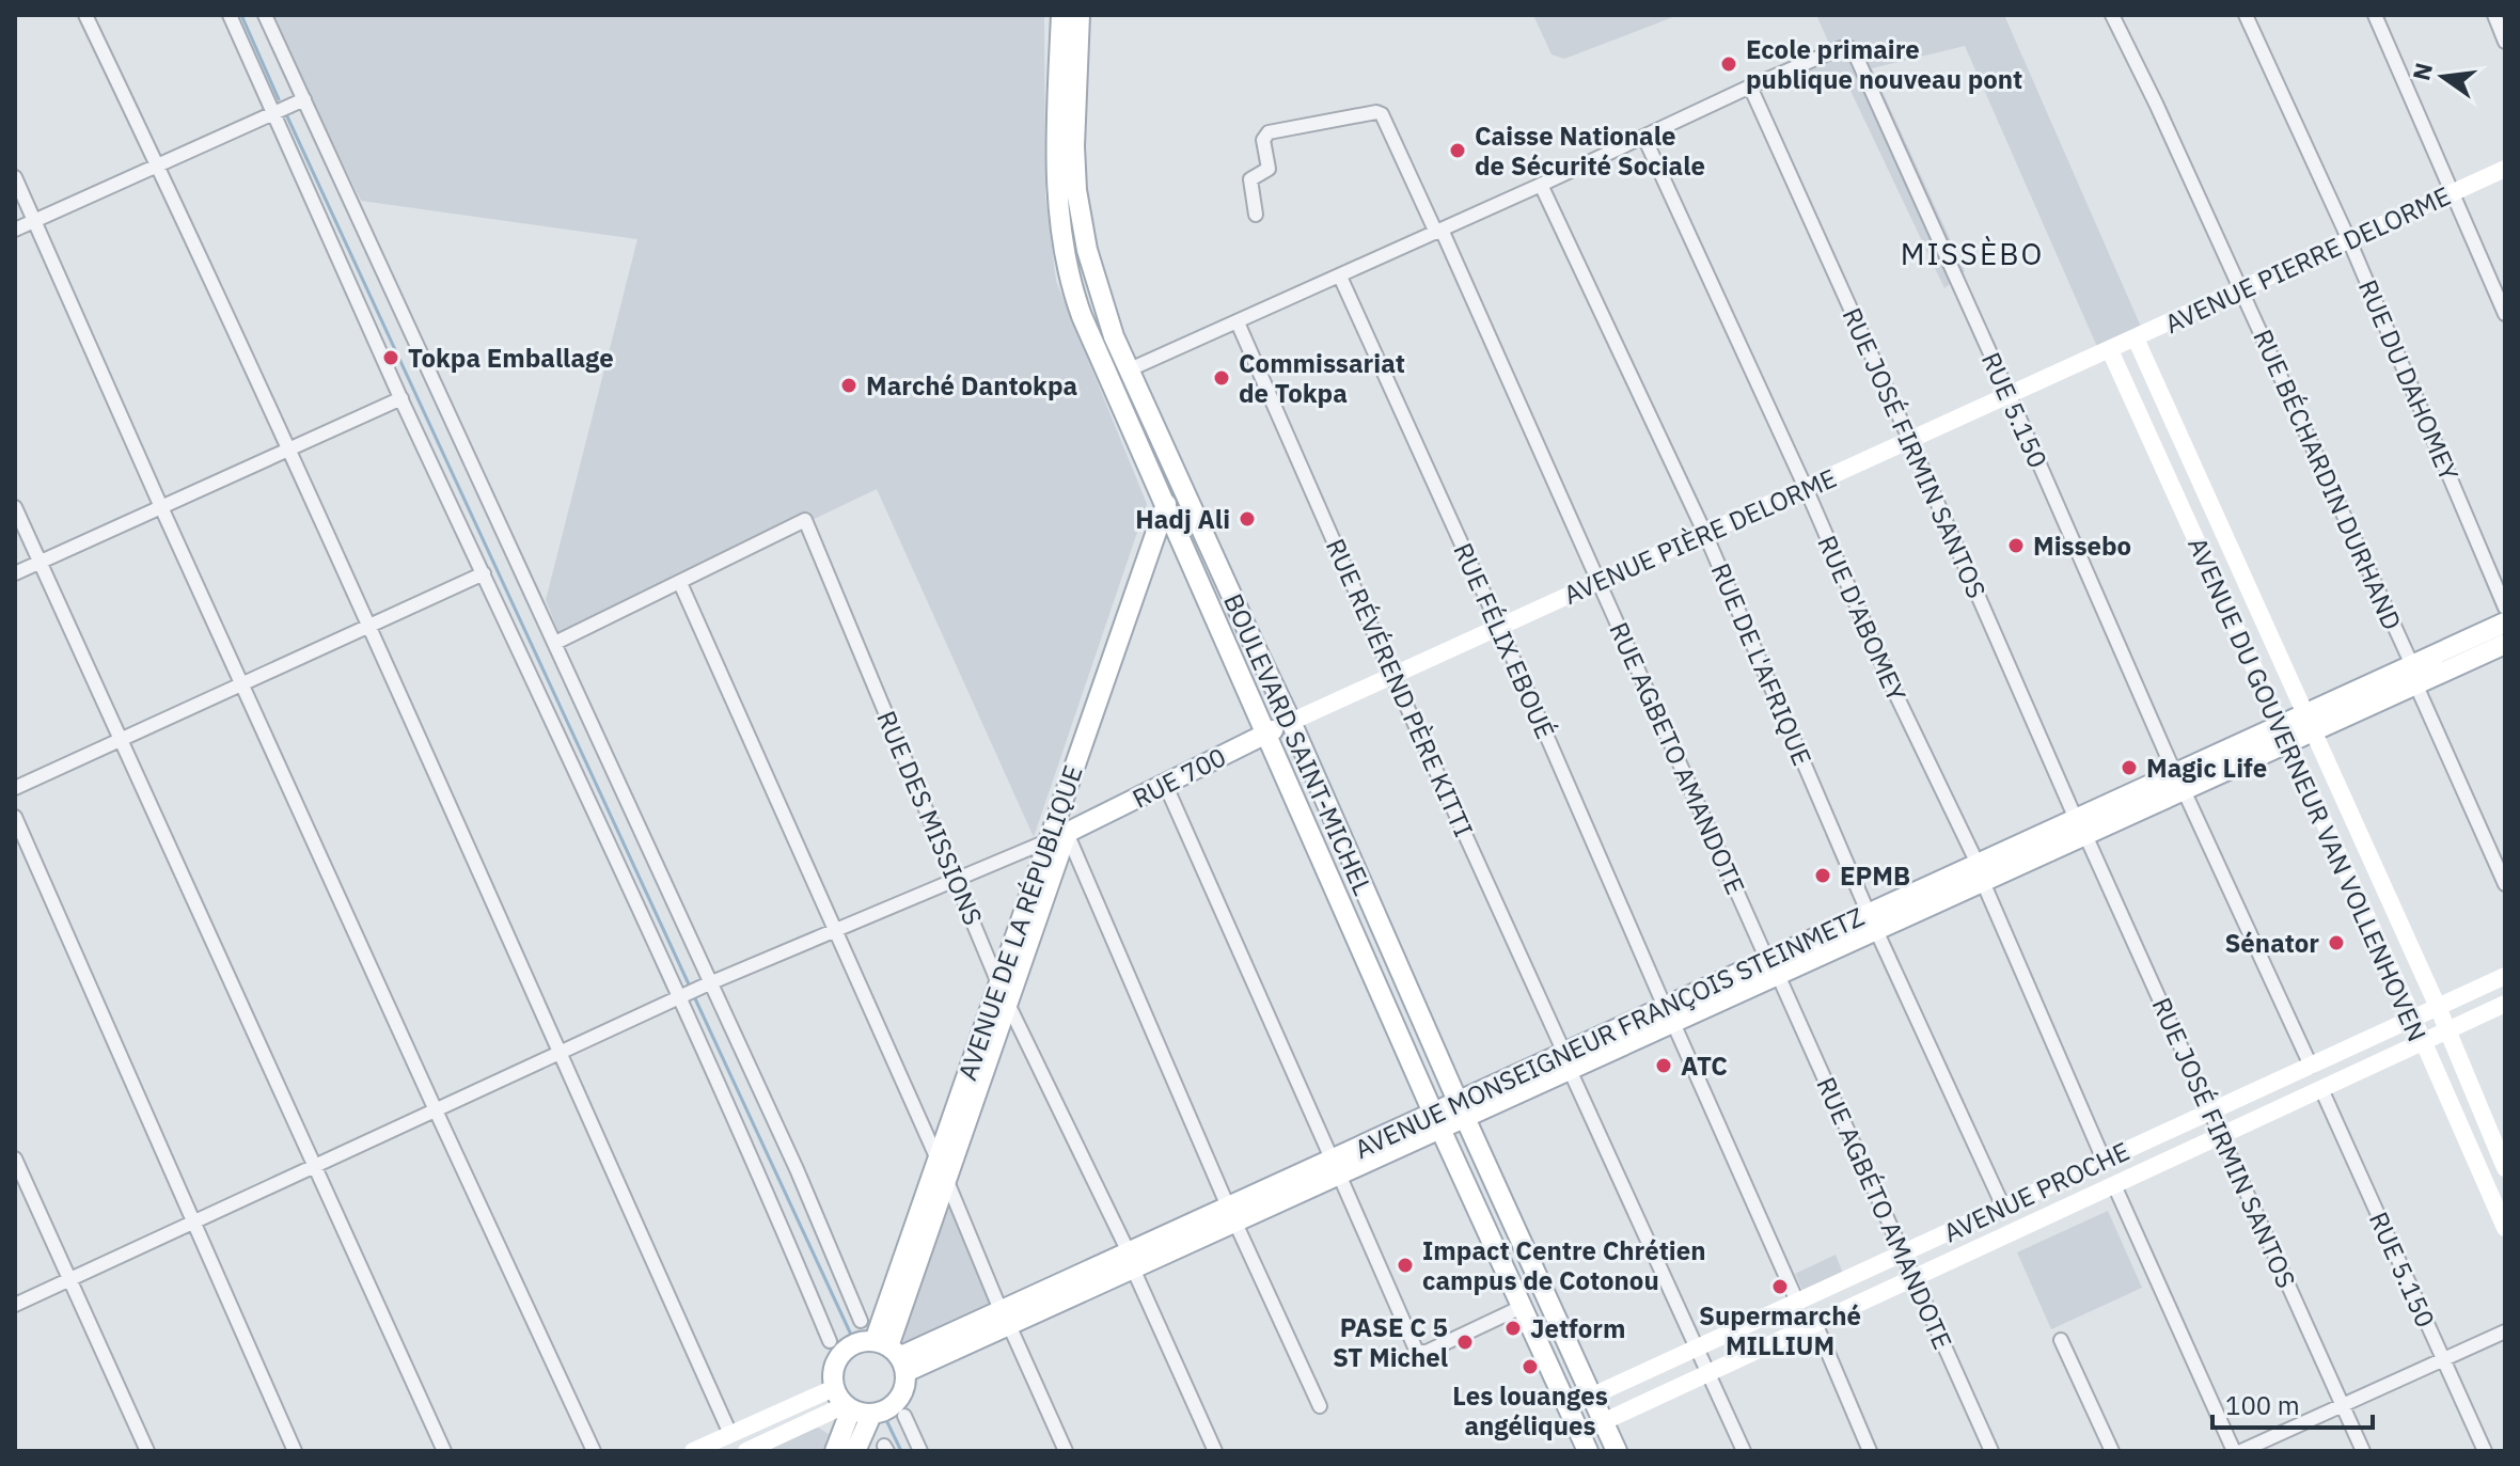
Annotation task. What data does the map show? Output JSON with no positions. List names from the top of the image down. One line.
{"streets":{"main road":["AVENUE PIERRE DELORME","AVENUE PIÈRE DELORME","BOULEVARD SAINT-MICHEL","RUE 700","AVENUE DU GOUVERNEUR VAN VOLLENHOVEN","AVENUE DE LA RÉPUBLIQUE","AVENUE MONSEIGNEUR FRANÇOIS STEINMETZ","AVENUE PROCHE"],"street":["RUE DU DAHOMEY","RUE 5.150","RUE JOSÉ FIRMIN SANTOS","RUE BÉCHARDIN DURHAND","RUE D'ABOMEY","RUE FÉLIX EBOUÉ","RUE DE L'AFRIQUE","RUE RÉVÉREND PÈRE KITTI","RUE AGBETO AMANDOTE","RUE DES MISSIONS","RUE AGBÉTO AMANDOTE"]},"crossings":[["AVENUE PIERRE DELORME","RUE DU DAHOMEY"],["AVENUE PIERRE DELORME","RUE BÉCHARDIN DURHAND"],["AVENUE PIERRE DELORME","AVENUE PIÈRE DELORME"],["AVENUE PIERRE DELORME","AVENUE DU GOUVERNEUR VAN VOLLENHOVEN"],["RUE 5.150","RUE JOSÉ FIRMIN SANTOS"],["RUE 5.150","AVENUE PIÈRE DELORME"],["RUE 5.150","AVENUE MONSEIGNEUR FRANÇOIS STEINMETZ"],["RUE 5.150","AVENUE PROCHE"],["RUE JOSÉ FIRMIN SANTOS","AVENUE PIÈRE DELORME"],["RUE JOSÉ FIRMIN SANTOS","AVENUE MONSEIGNEUR FRANÇOIS STEINMETZ"],["RUE JOSÉ FIRMIN SANTOS","AVENUE PROCHE"],["RUE BÉCHARDIN DURHAND","AVENUE MONSEIGNEUR FRANÇOIS STEINMETZ"],["AVENUE PIÈRE DELORME","RUE D'ABOMEY"],["AVENUE PIÈRE DELORME","RUE FÉLIX EBOUÉ"],["AVENUE PIÈRE DELORME","RUE DE L'AFRIQUE"],["AVENUE PIÈRE DELORME","RUE RÉVÉREND PÈRE KITTI"],["AVENUE PIÈRE DELORME","BOULEVARD SAINT-MICHEL"],["AVENUE PIÈRE DELORME","RUE AGBETO AMANDOTE"],["AVENUE PIÈRE DELORME","RUE 700"],["AVENUE PIÈRE DELORME","AVENUE DU GOUVERNEUR VAN VOLLENHOVEN"],["RUE D'ABOMEY","AVENUE MONSEIGNEUR FRANÇOIS STEINMETZ"],["RUE D'ABOMEY","AVENUE PROCHE"],["RUE FÉLIX EBOUÉ","AVENUE MONSEIGNEUR FRANÇOIS STEINMETZ"],["RUE FÉLIX EBOUÉ","AVENUE PROCHE"],["RUE DE L'AFRIQUE","AVENUE MONSEIGNEUR FRANÇOIS STEINMETZ"],["RUE DE L'AFRIQUE","AVENUE PROCHE"],["RUE RÉVÉREND PÈRE KITTI","AVENUE MONSEIGNEUR FRANÇOIS STEINMETZ"],["RUE RÉVÉREND PÈRE KITTI","AVENUE PROCHE"],["BOULEVARD SAINT-MICHEL","RUE 700"],["BOULEVARD SAINT-MICHEL","AVENUE DE LA RÉPUBLIQUE"],["BOULEVARD SAINT-MICHEL","AVENUE MONSEIGNEUR FRANÇOIS STEINMETZ"],["BOULEVARD SAINT-MICHEL","AVENUE PROCHE"],["RUE AGBETO AMANDOTE","AVENUE MONSEIGNEUR FRANÇOIS STEINMETZ"],["RUE AGBETO AMANDOTE","RUE AGBÉTO AMANDOTE"],["RUE 700","AVENUE DE LA RÉPUBLIQUE"],["AVENUE DU GOUVERNEUR VAN VOLLENHOVEN","AVENUE MONSEIGNEUR FRANÇOIS STEINMETZ"],["AVENUE DU GOUVERNEUR VAN VOLLENHOVEN","AVENUE PROCHE"],["RUE DES MISSIONS","AVENUE DE LA RÉPUBLIQUE"],["RUE DES MISSIONS","AVENUE MONSEIGNEUR FRANÇOIS STEINMETZ"],["AVENUE DE LA RÉPUBLIQUE","AVENUE MONSEIGNEUR FRANÇOIS STEINMETZ"],["AVENUE MONSEIGNEUR FRANÇOIS STEINMETZ","RUE AGBÉTO AMANDOTE"],["AVENUE PROCHE","RUE AGBÉTO AMANDOTE"]],"districts":["MISSÈBO"],"places":["Ecole primaire publique nouveau pont","Caisse Nationale de Sécurité Sociale","Tokpa Emballage","Commissariat de Tokpa","Marché Dantokpa","Hadj Ali","Missebo","Magic Life","EPMB","Sénator","ATC","Impact Centre Chrétien campus de Cotonou","Supermarché MILLIUM","Jetform","PASE C 5 ST Michel","Les louanges angéliques"],"scale_bar":"100 m","north":"left"}
